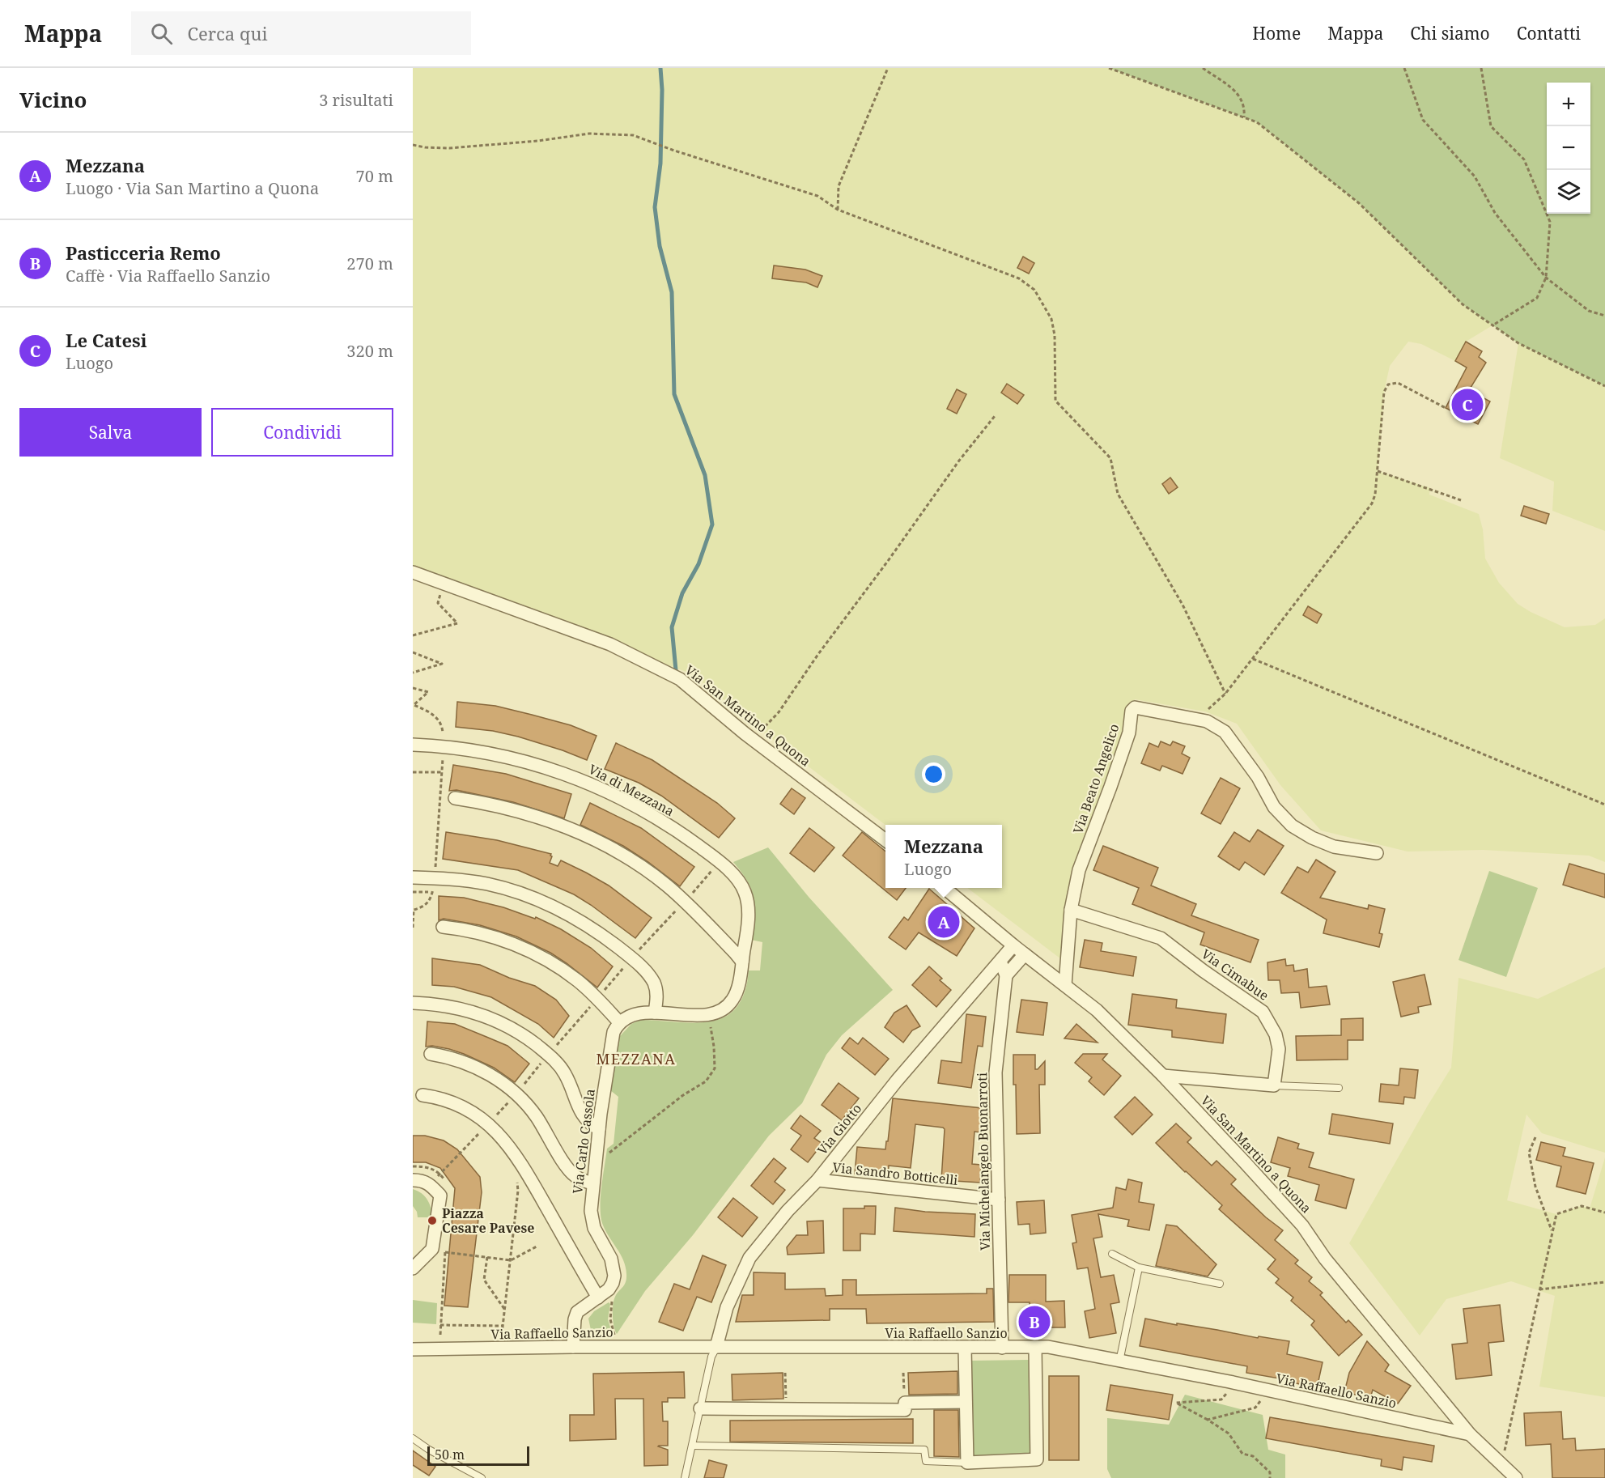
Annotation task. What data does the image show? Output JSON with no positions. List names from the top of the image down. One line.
{"streets":{"street":["Via San Martino a Quona","Via Beato Angelico","Via di Mezzana","Via Cimabue","Via Giotto","Via Carlo Cassola","Via Michelangelo Buonarroti","Via Sandro Botticelli","Via Raffaello Sanzio"]},"crossings":[["Via San Martino a Quona","Via Beato Angelico"],["Via San Martino a Quona","Via Giotto"],["Via San Martino a Quona","Via Raffaello Sanzio"],["Via Beato Angelico","Via Cimabue"],["Via Giotto","Via Michelangelo Buonarroti"],["Via Giotto","Via Sandro Botticelli"],["Via Giotto","Via Raffaello Sanzio"],["Via Carlo Cassola","Via Raffaello Sanzio"],["Via Michelangelo Buonarroti","Via Sandro Botticelli"],["Via Michelangelo Buonarroti","Via Raffaello Sanzio"]],"districts":["MEZZANA"],"places":["Piazza Cesare Pavese"],"scale_bar":"50 m","page":{"header":"Mappa","search":"Cerca qui","nav":["Home","Mappa","Chi siamo","Contatti"],"heading":["Vicino","3 risultati"],"map_buttons":["+","−"],"list":[{"mark":"A","name":"Mezzana","note":"Luogo · Via San Martino a Quona","value":"70 m"},{"mark":"B","name":"Pasticceria Remo","note":"Caffè · Via Raffaello Sanzio","value":"270 m"},{"mark":"C","name":"Le Catesi","note":"Luogo","value":"320 m"}],"pins":["C","A","B"],"buttons":["Salva","Condividi"],"popup":["Mezzana","Luogo"],"scale":"50 m"}}
